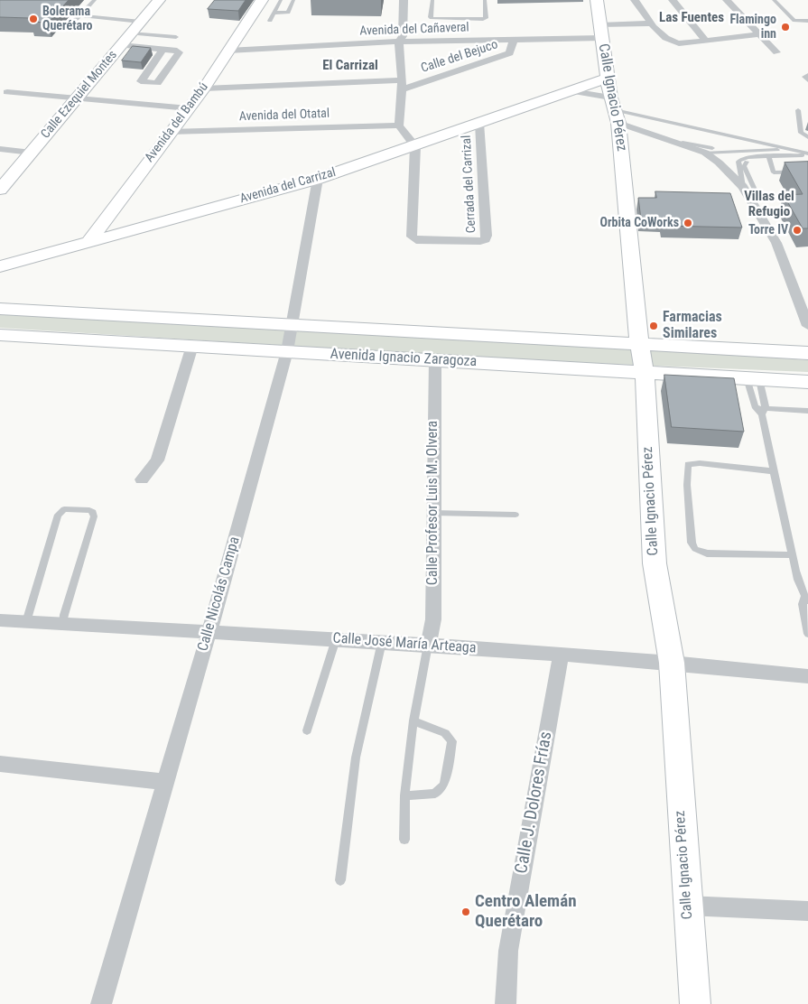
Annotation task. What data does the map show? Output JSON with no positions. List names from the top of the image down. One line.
{"streets":{"street":["Avenida del Cañaveral","Calle del Bejuco","Calle Ezequiel Montes","Calle Ignacio Pérez","Avenida del Otatal","Avenida del Bambú","Cerrada del Carrizal","Avenida del Carrizal","Avenida Ignacio Zaragoza","Calle Profesor Luis M. Olvera","Calle Nicolás Campa","Calle José María Arteaga","Calle J. Dolores Frías"]},"crossings":[["Avenida del Cañaveral","Calle del Bejuco"],["Avenida del Cañaveral","Calle Ignacio Pérez"],["Avenida del Cañaveral","Avenida del Bambú"],["Calle Ignacio Pérez","Avenida del Carrizal"],["Calle Ignacio Pérez","Avenida Ignacio Zaragoza"],["Calle Ignacio Pérez","Calle José María Arteaga"],["Avenida del Otatal","Avenida del Bambú"],["Avenida del Bambú","Avenida del Carrizal"],["Cerrada del Carrizal","Avenida del Carrizal"],["Avenida del Carrizal","Calle Nicolás Campa"],["Avenida Ignacio Zaragoza","Calle Profesor Luis M. Olvera"],["Avenida Ignacio Zaragoza","Calle Nicolás Campa"],["Calle Profesor Luis M. Olvera","Calle José María Arteaga"],["Calle Nicolás Campa","Calle José María Arteaga"],["Calle José María Arteaga","Calle J. Dolores Frías"]],"districts":["Las Fuentes","El Carrizal","Villas del Refugio"],"places":["Bolerama Querétaro","Flamingo inn","Orbita CoWorks","Torre IV","Farmacias Similares","Centro Alemán Querétaro"]}
